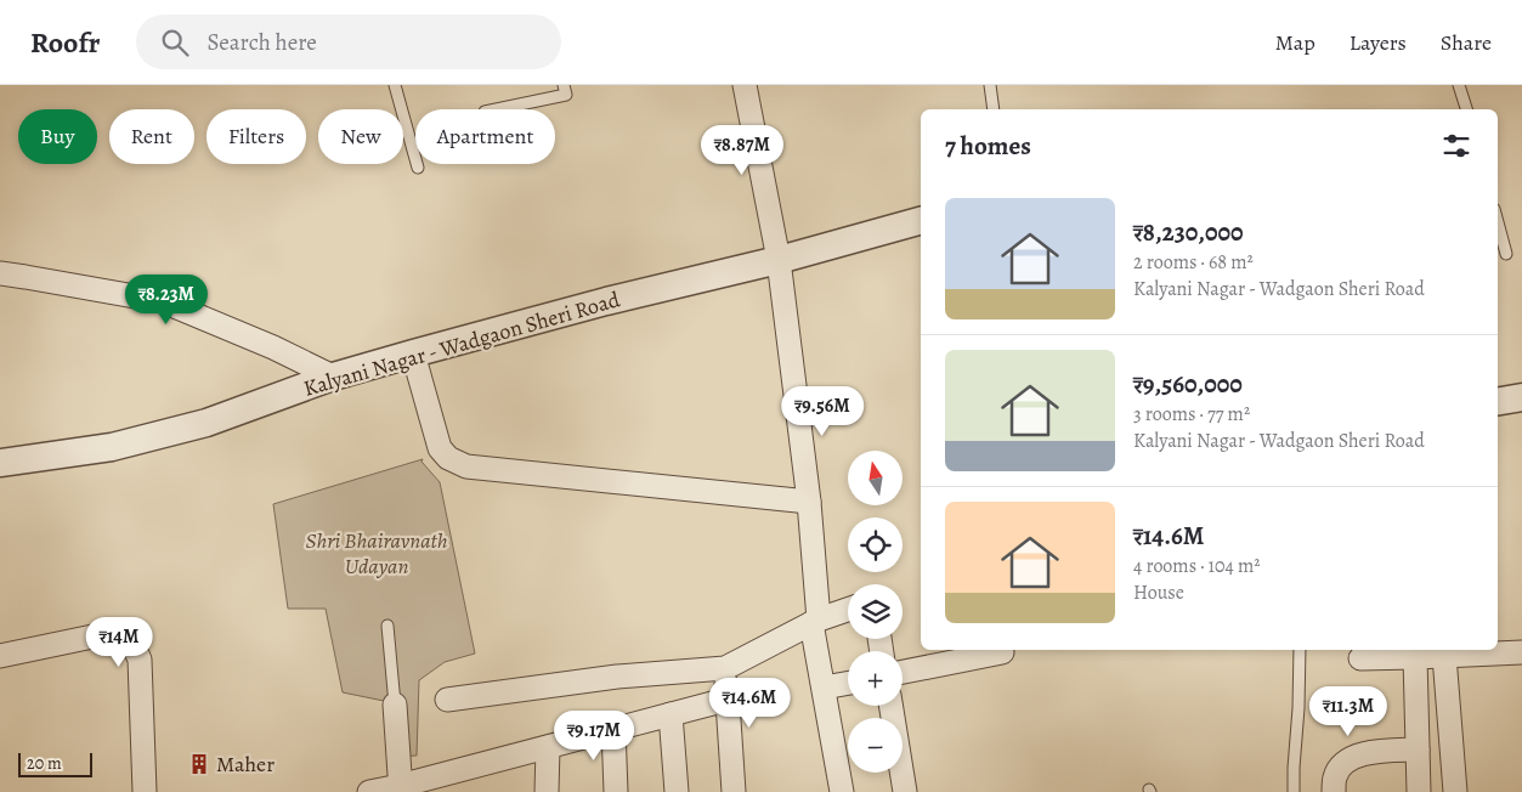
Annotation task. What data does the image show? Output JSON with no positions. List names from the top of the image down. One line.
{"streets":{"street":["Kalyani Nagar - Wadgaon Sheri Road"]},"parks":["Shri Bhairavnath Udayan"],"places":{"building":["Maher"]},"scale_bar":"20 m","north":"top","page":{"header":"Roofr","search":"Search here","nav":["Map","Layers","Share"],"chip":["Buy","Rent","Filters","New","Apartment"],"heading":"7 homes","price":["₹8.87M","₹8.23M","₹9.56M","₹14M","₹14.6M","₹11.3M","₹9.17M"],"list":[{"name":"₹8,230,000","note":"2 rooms · 68 m² · Kalyani Nagar - Wadgaon Sheri Road"},{"name":"₹9,560,000","note":"3 rooms · 77 m² · Kalyani Nagar - Wadgaon Sheri Road"},{"name":"₹14.6M","note":"4 rooms · 104 m² · House"}],"map_buttons":["+","−"],"scale":"20 m"}}
